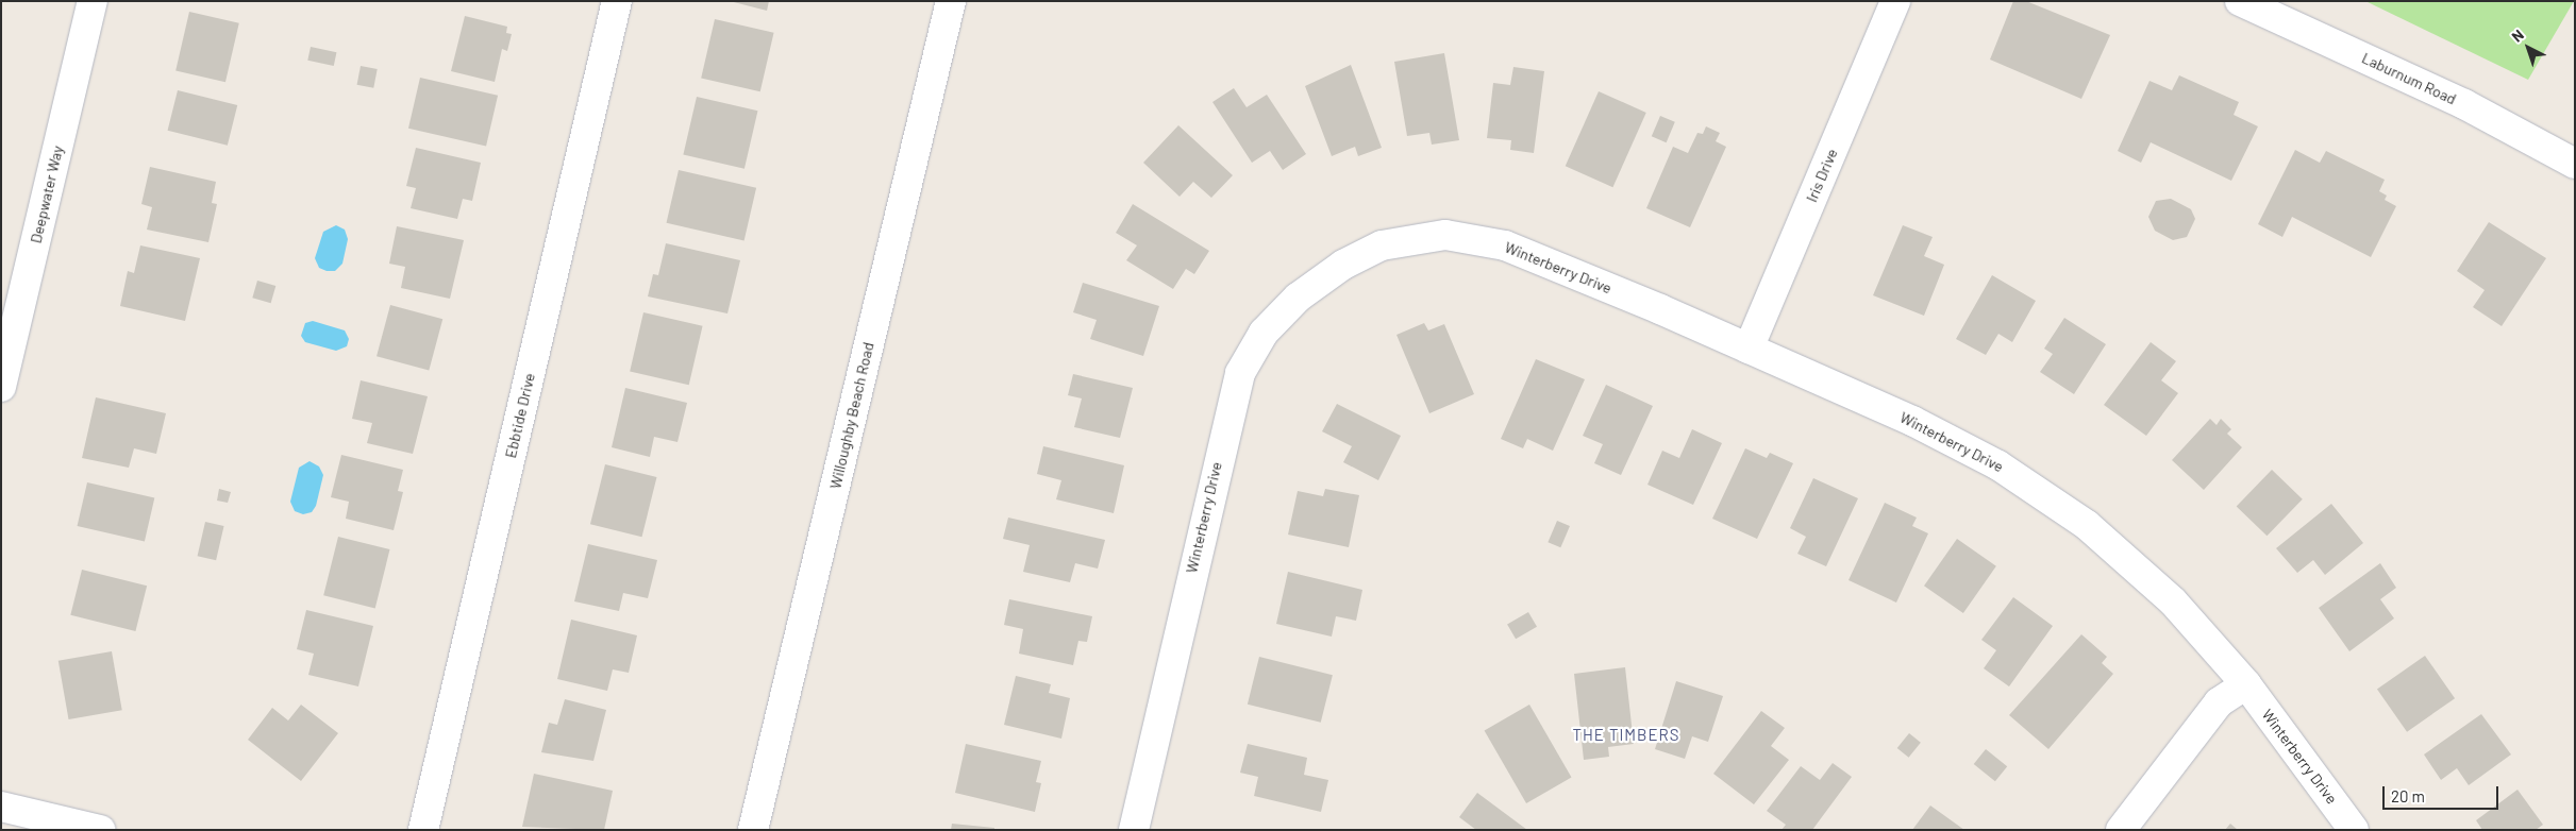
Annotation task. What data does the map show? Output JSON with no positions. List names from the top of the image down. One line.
{"streets":{"street":["Laburnum Road","Iris Drive","Deepwater Way","Winterberry Drive","Ebbtide Drive","Willoughby Beach Road"]},"crossings":[["Iris Drive","Winterberry Drive"]],"districts":["THE TIMBERS"],"scale_bar":"20 m","north":"top left"}
